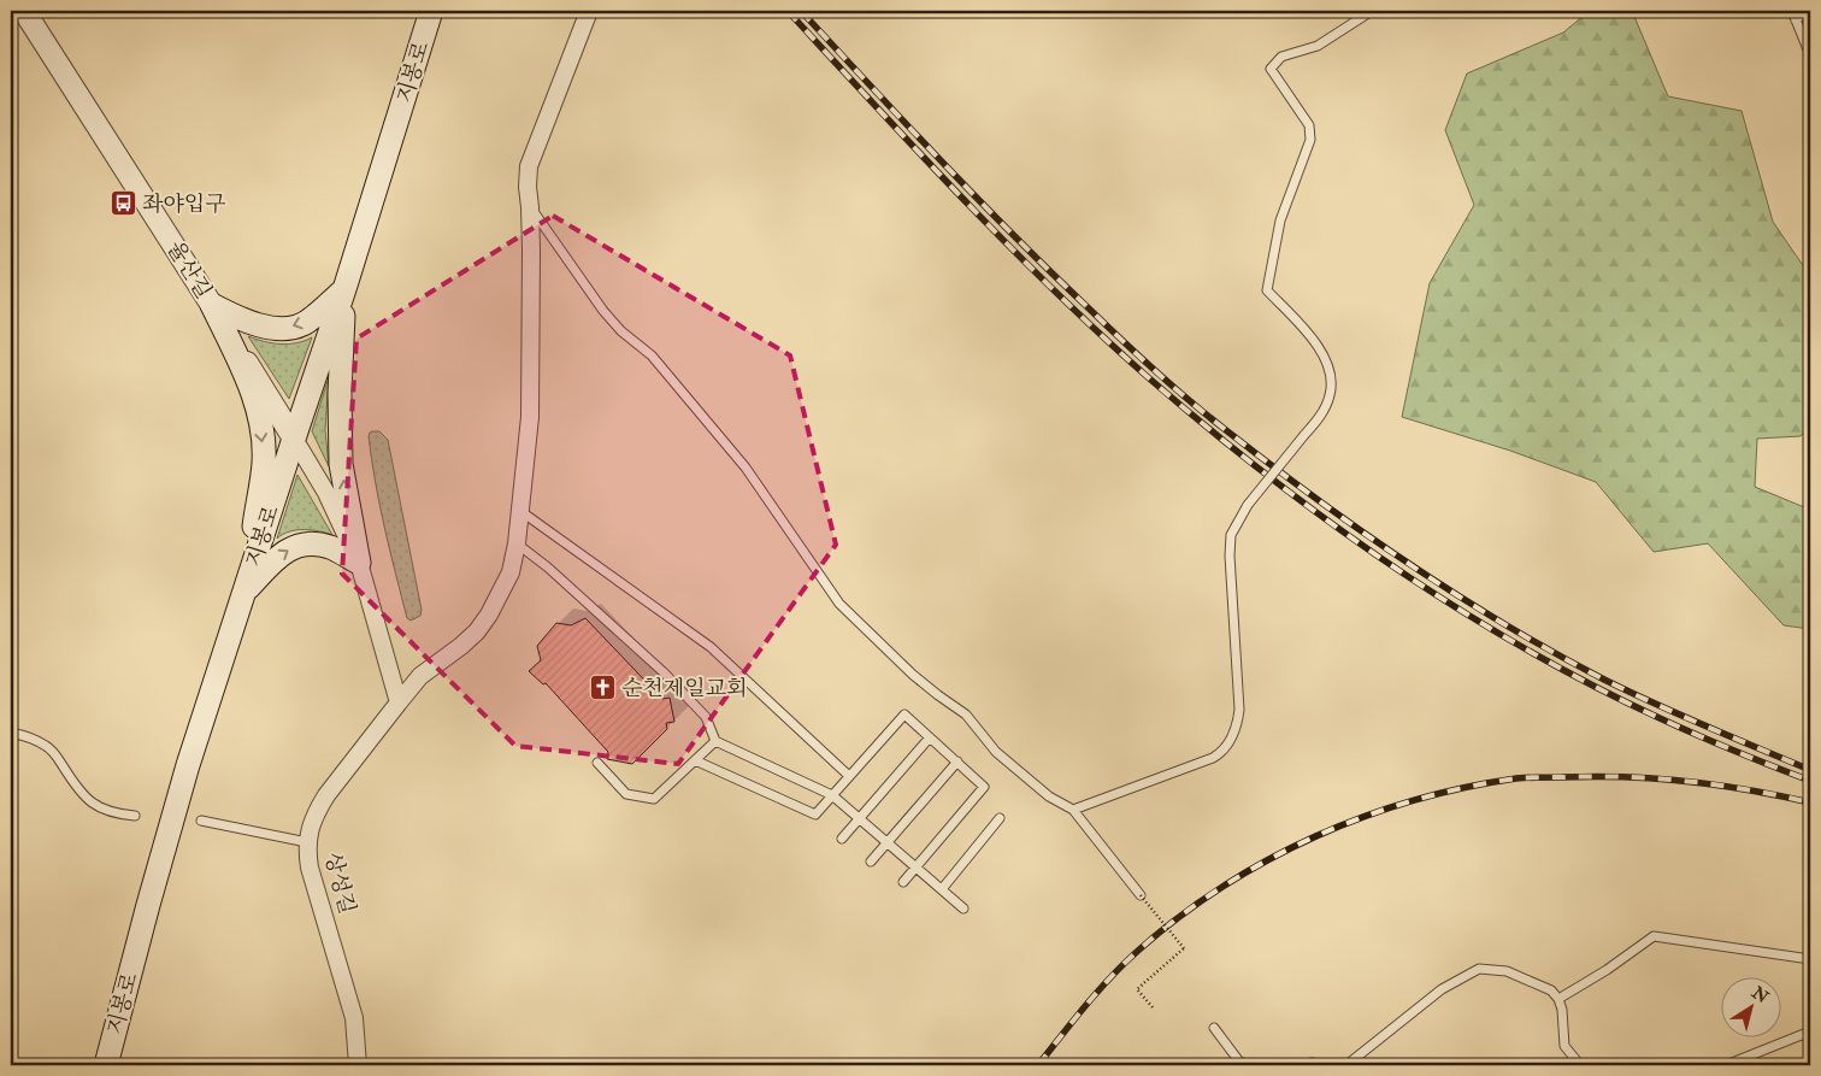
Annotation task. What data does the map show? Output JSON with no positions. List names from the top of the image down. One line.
{"streets":{"main road":["지봉로"],"street":["율산길","상성길"]},"crossings":[["지봉로","율산길"]],"places":{"bus stop":["좌야입구"],"church":["순천제일교회"]},"north":"top right"}
